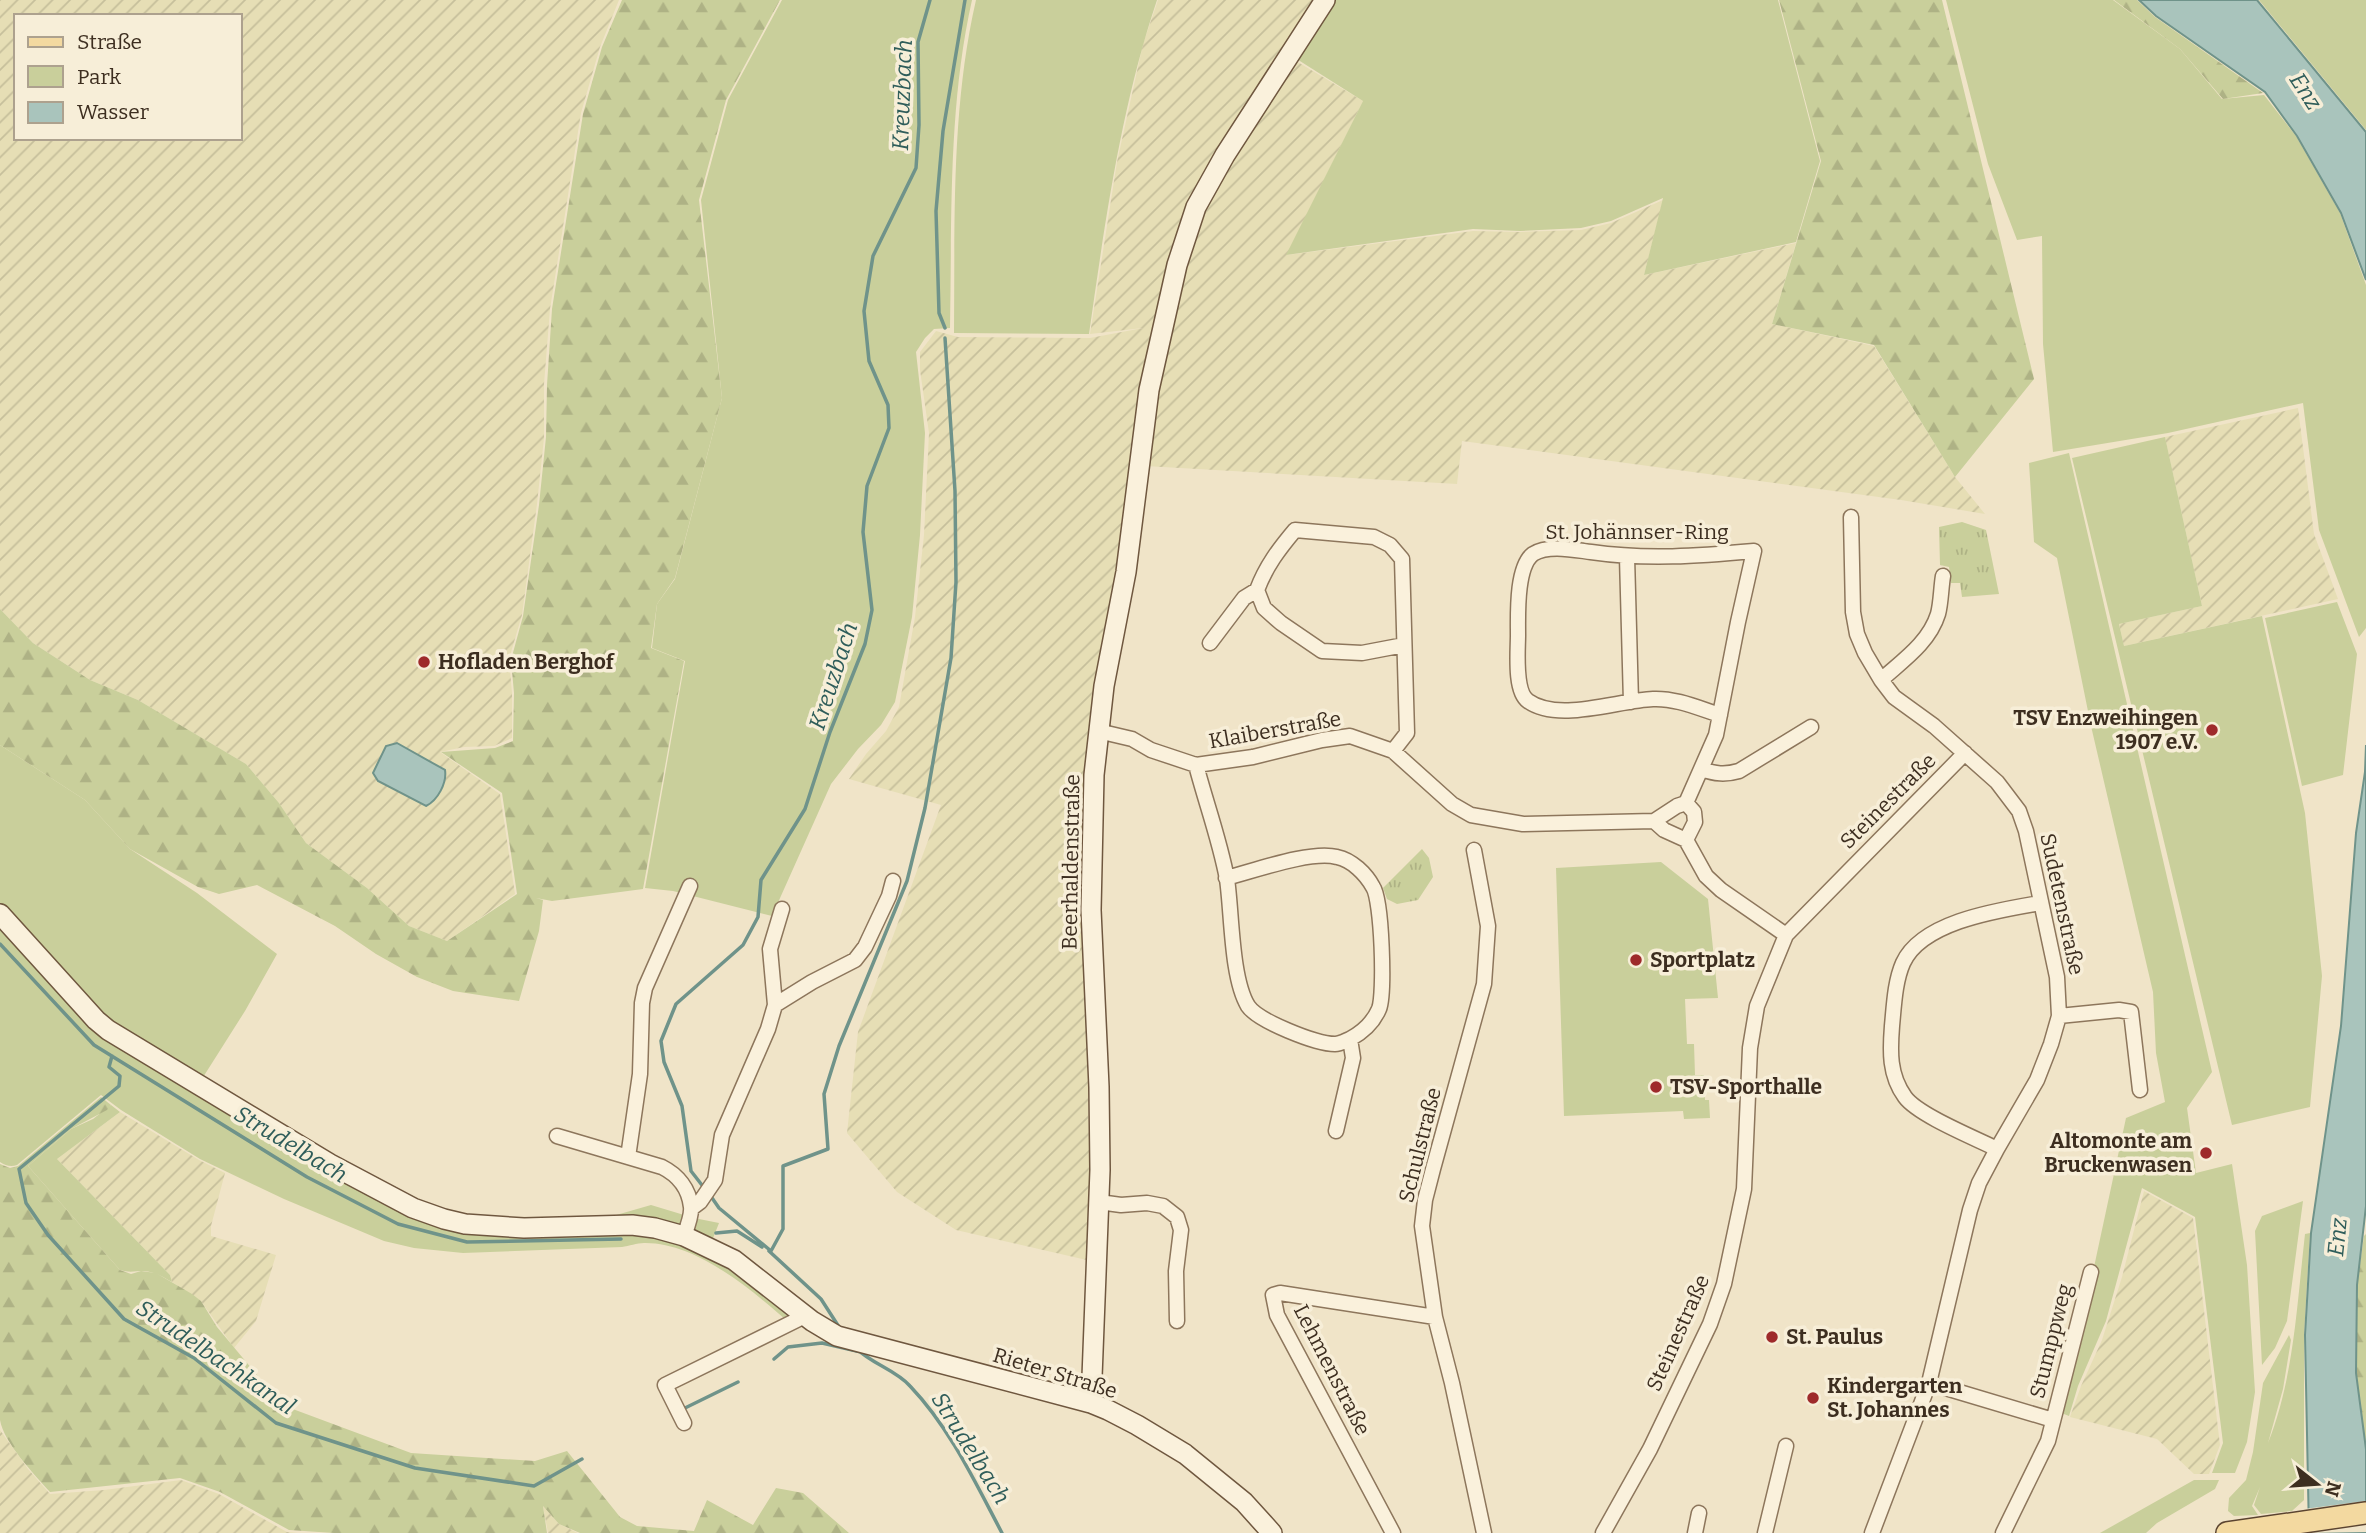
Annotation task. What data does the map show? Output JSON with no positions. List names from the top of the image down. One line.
{"streets":{"street":["St. Johännser-Ring","Klaiberstraße","Steinestraße","Beerhaldenstraße","Sudetenstraße","Schulstraße","Stumppweg","Lehmenstraße","Rieter Straße"]},"crossings":[["Klaiberstraße","Beerhaldenstraße"],["Steinestraße","Sudetenstraße"],["Beerhaldenstraße","Rieter Straße"],["Schulstraße","Lehmenstraße"]],"water":["Enz","Kreuzbach","Strudelbach","Strudelbachkanal"],"places":["Hofladen Berghof","TSV Enzweihingen 1907 e.V.","Sportplatz","TSV-Sporthalle","Altomonte am Bruckenwasen","St. Paulus","Kindergarten St. Johannes"],"legend":["Straße","Park","Wasser"],"north":"right"}
